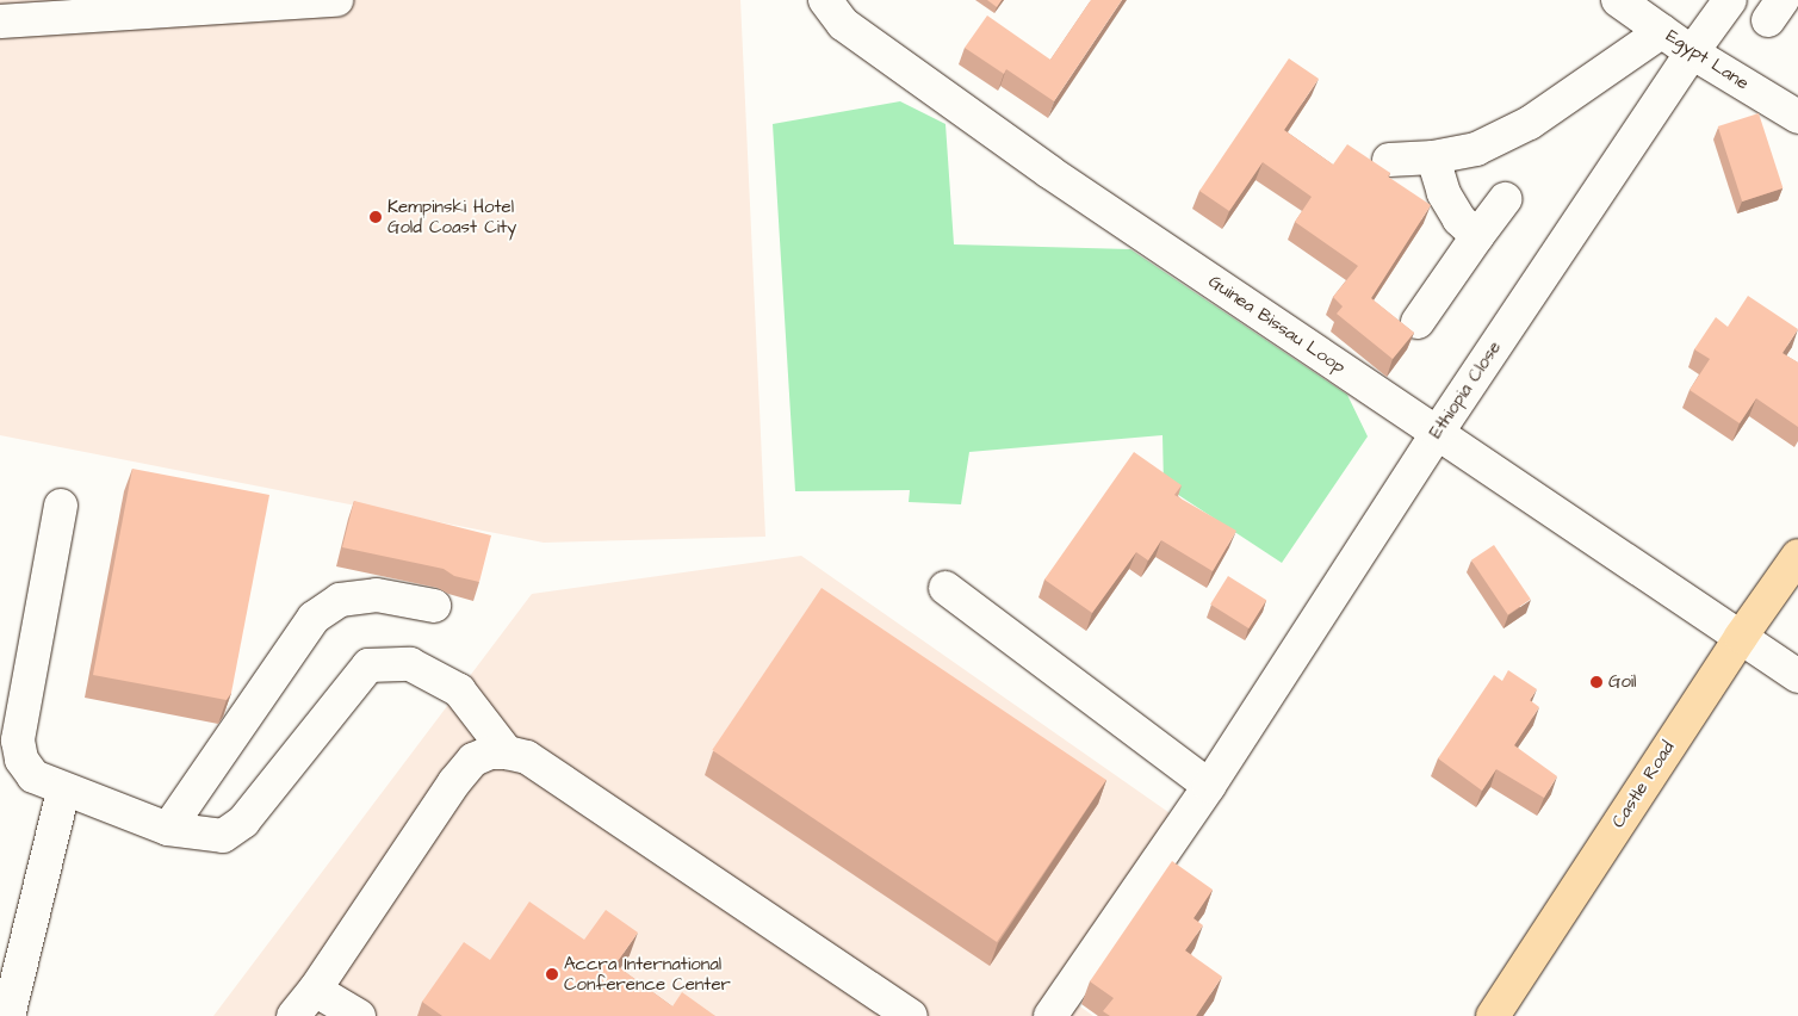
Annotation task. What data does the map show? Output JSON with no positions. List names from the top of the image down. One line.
{"streets":{"main road":["Castle Road"],"street":["Egypt Lane","Guinea Bissau Loop","Ethiopia Close"]},"crossings":[["Egypt Lane","Ethiopia Close"],["Guinea Bissau Loop","Ethiopia Close"],["Guinea Bissau Loop","Castle Road"]],"places":["Kempinski Hotel Gold Coast City","Goil","Accra International Conference Center"]}
